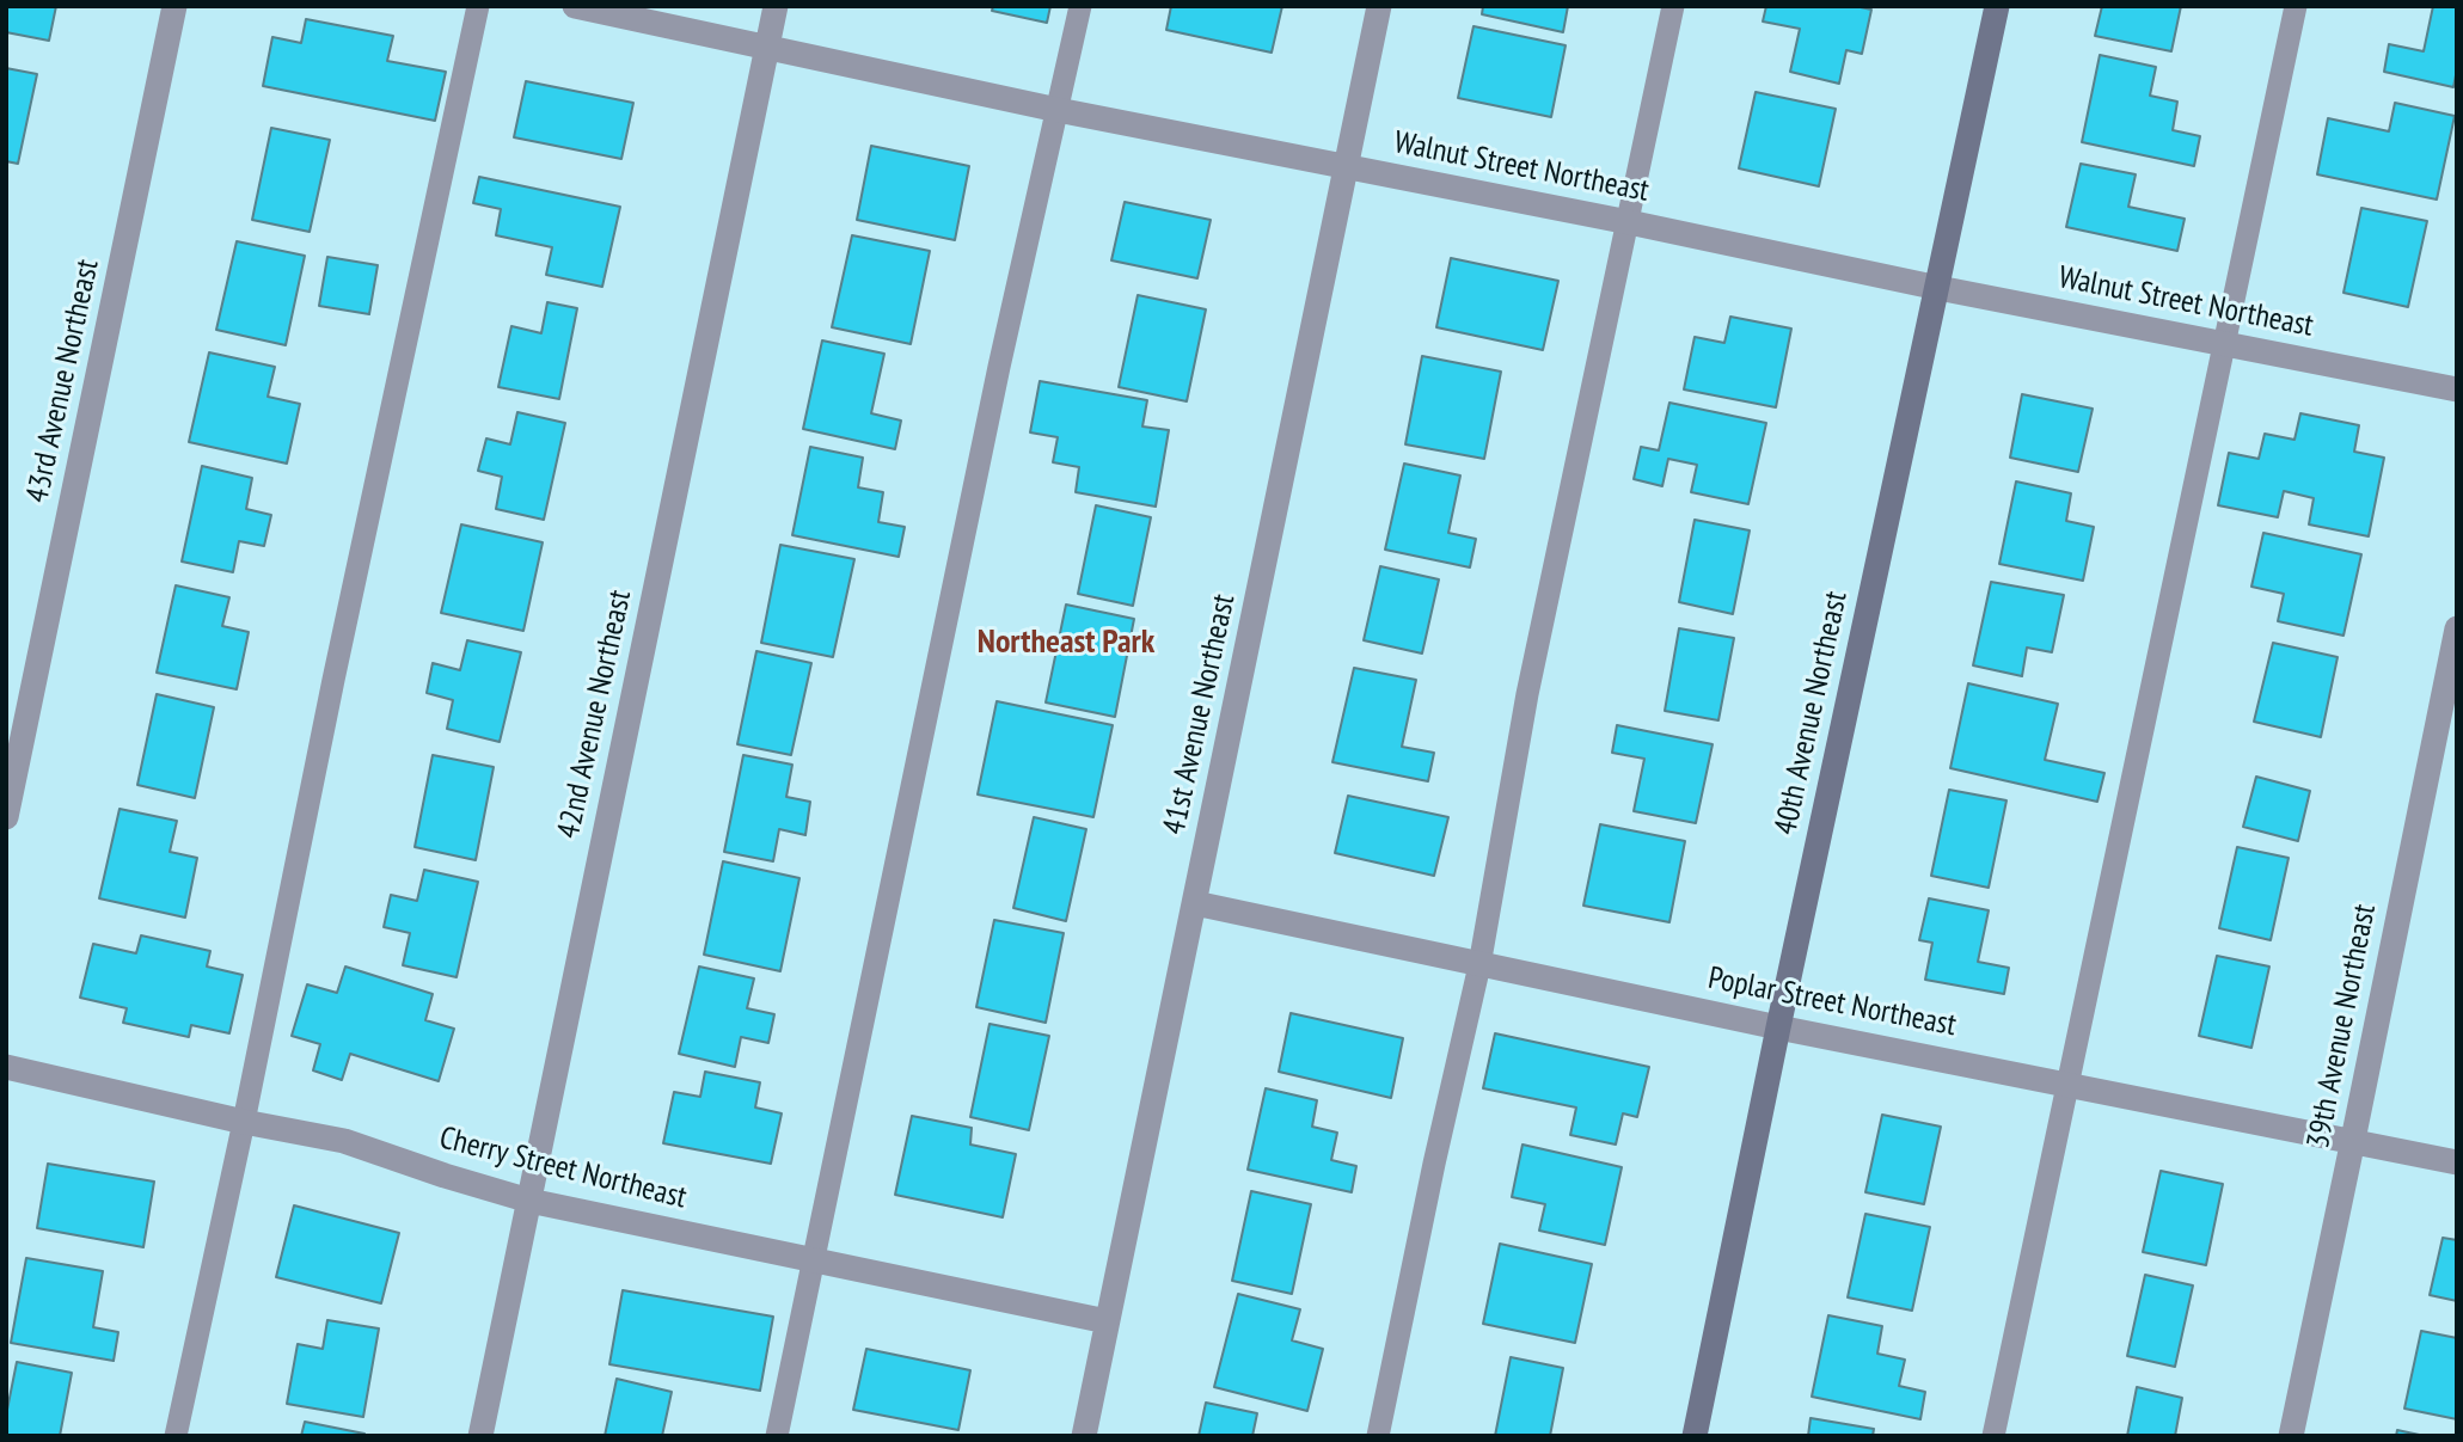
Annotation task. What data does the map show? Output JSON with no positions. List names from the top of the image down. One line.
{"streets":{"street":["Walnut Street Northeast","43rd Avenue Northeast","40th Avenue Northeast","42nd Avenue Northeast","41st Avenue Northeast","Poplar Street Northeast","39th Avenue Northeast","Cherry Street Northeast"]},"crossings":[["Walnut Street Northeast","40th Avenue Northeast"],["Walnut Street Northeast","42nd Avenue Northeast"],["Walnut Street Northeast","41st Avenue Northeast"],["40th Avenue Northeast","Poplar Street Northeast"],["42nd Avenue Northeast","Cherry Street Northeast"],["41st Avenue Northeast","Poplar Street Northeast"],["41st Avenue Northeast","Cherry Street Northeast"],["Poplar Street Northeast","39th Avenue Northeast"]],"districts":["Northeast Park"]}
